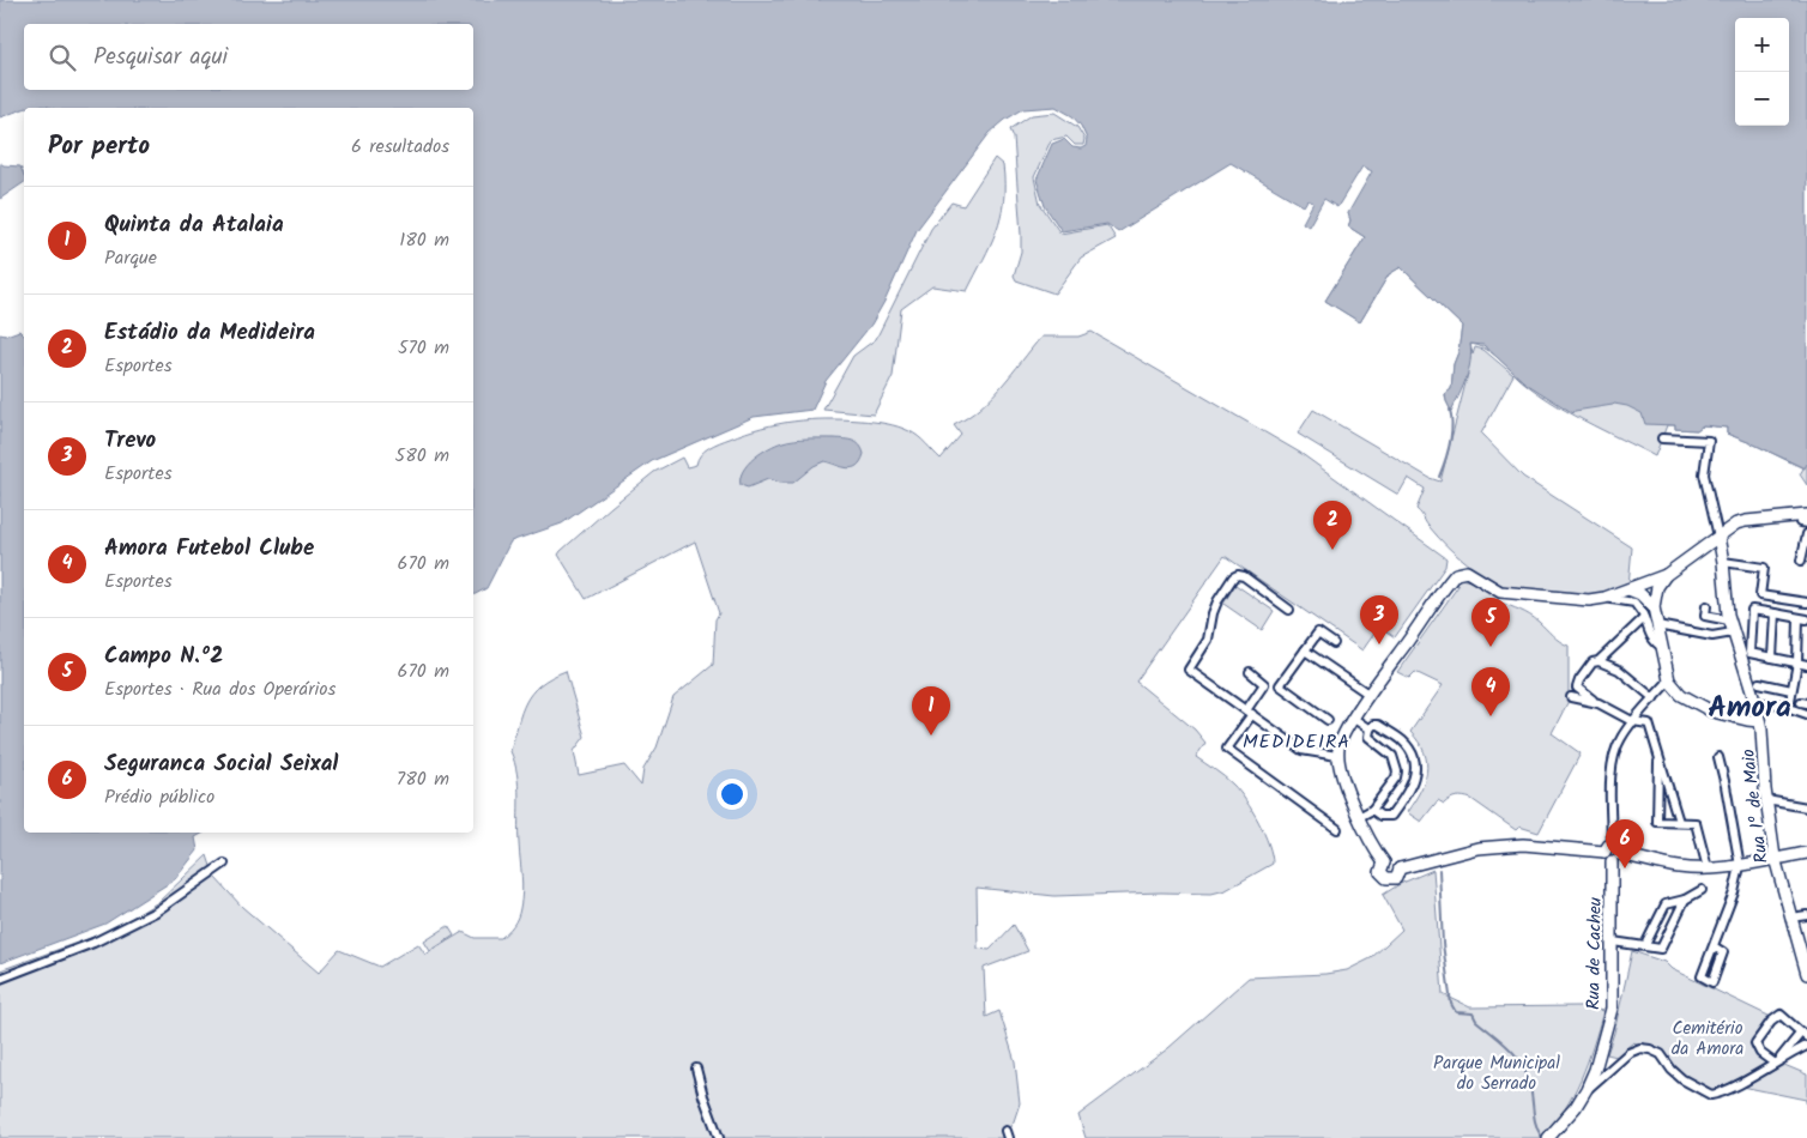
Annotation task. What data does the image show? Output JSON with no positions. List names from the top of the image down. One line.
{"streets":{"street":["Rua 1º de Maio","Rua de Cacheu"]},"districts":["Amora","MEDIDEIRA"],"parks":["Cemitério da Amora","Parque Municipal do Serrado"],"page":{"map_buttons":["+","−"],"search":"Pesquisar aqui","heading":["Por perto","6 resultados"],"list":[{"mark":"1","name":"Quinta da Atalaia","note":"Parque","value":"180 m"},{"mark":"2","name":"Estádio da Medideira","note":"Esportes","value":"570 m"},{"mark":"3","name":"Trevo","note":"Esportes","value":"580 m"},{"mark":"4","name":"Amora Futebol Clube","note":"Esportes","value":"670 m"},{"mark":"5","name":"Campo N.º2","note":"Esportes · Rua dos Operários","value":"670 m"},{"mark":"6","name":"Seguranca Social Seixal","note":"Prédio público","value":"780 m"}],"pins":["2","3","5","4","1","6"]}}
